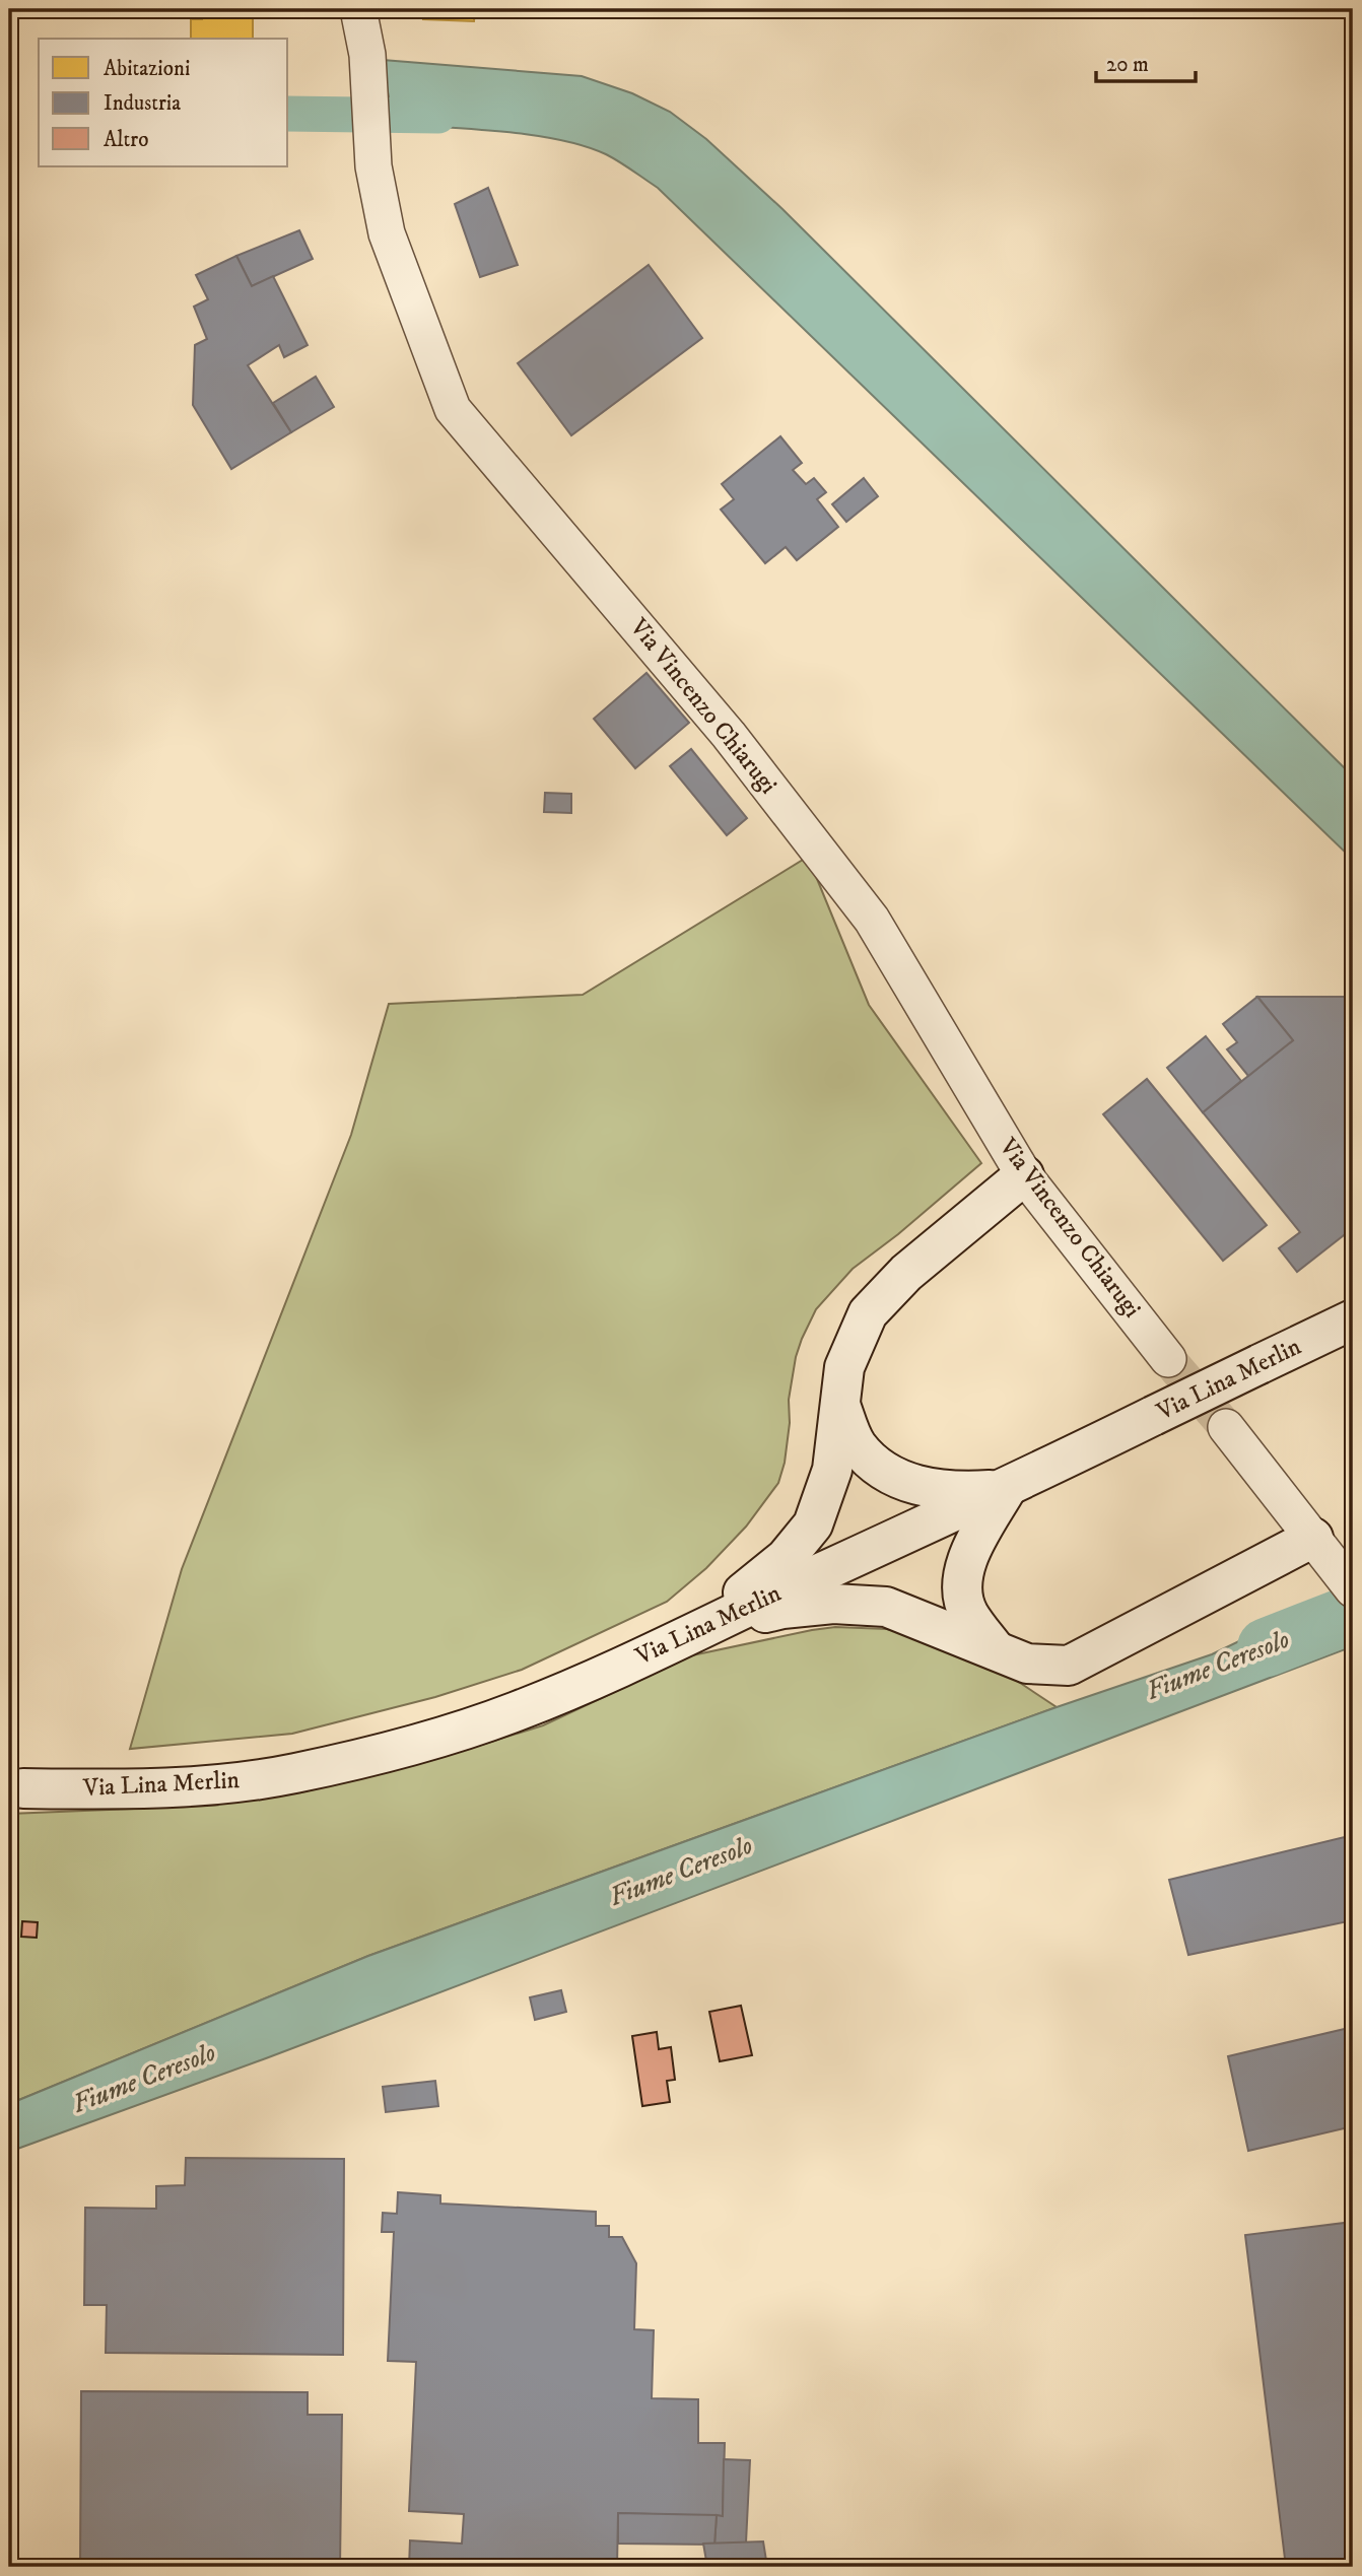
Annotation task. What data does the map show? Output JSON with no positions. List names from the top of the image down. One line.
{"streets":{"main road":["Via Lina Merlin"],"street":["Via Vincenzo Chiarugi"]},"water":["Fiume Ceresolo"],"legend":["Abitazioni","Industria","Altro"],"scale_bar":"20 m"}
